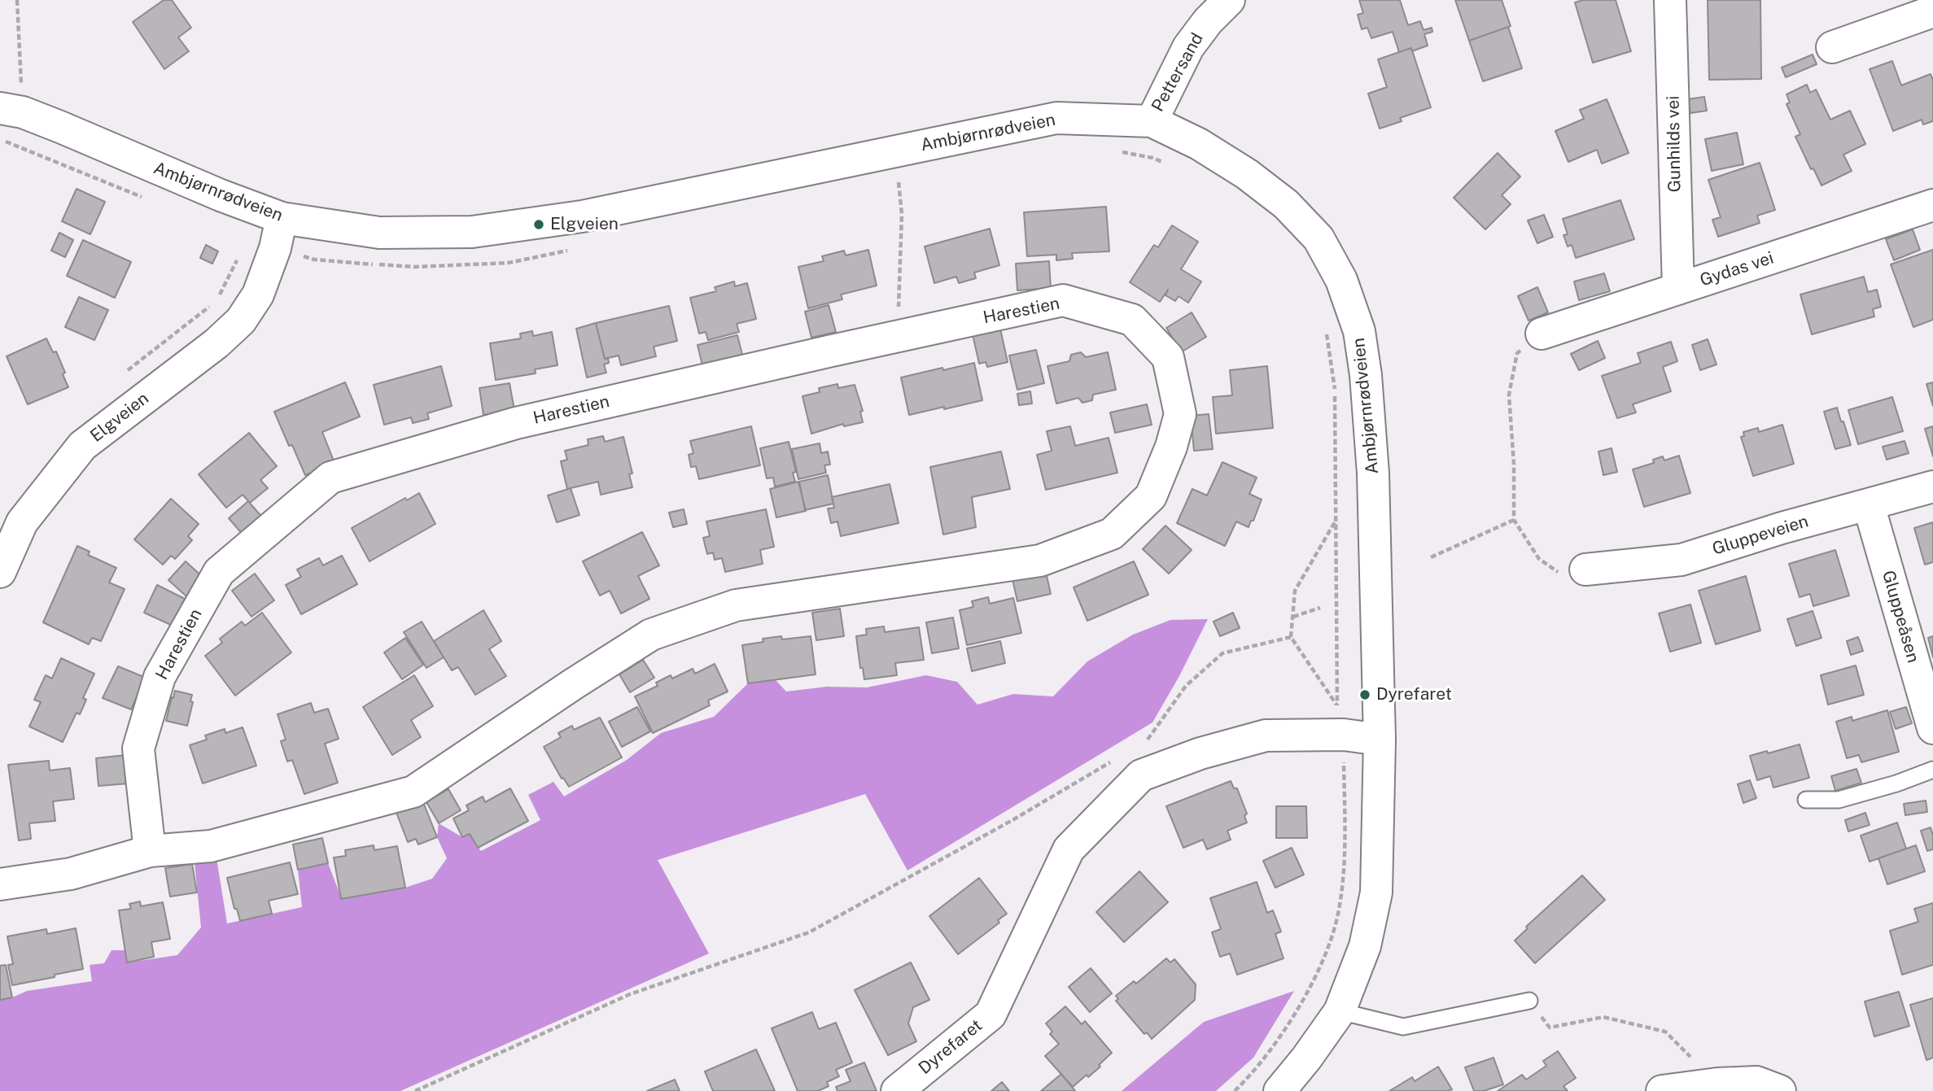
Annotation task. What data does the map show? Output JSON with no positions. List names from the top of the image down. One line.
{"streets":{"street":["Pettersand","Ambjørnrødveien","Gunhilds vei","Gydas vei","Harestien","Elgveien","Gluppeveien","Gluppeåsen","Dyrefaret"]},"crossings":[["Pettersand","Ambjørnrødveien"],["Ambjørnrødveien","Elgveien"],["Ambjørnrødveien","Dyrefaret"],["Gunhilds vei","Gydas vei"],["Gluppeveien","Gluppeåsen"]],"places":["Elgveien","Dyrefaret"]}
